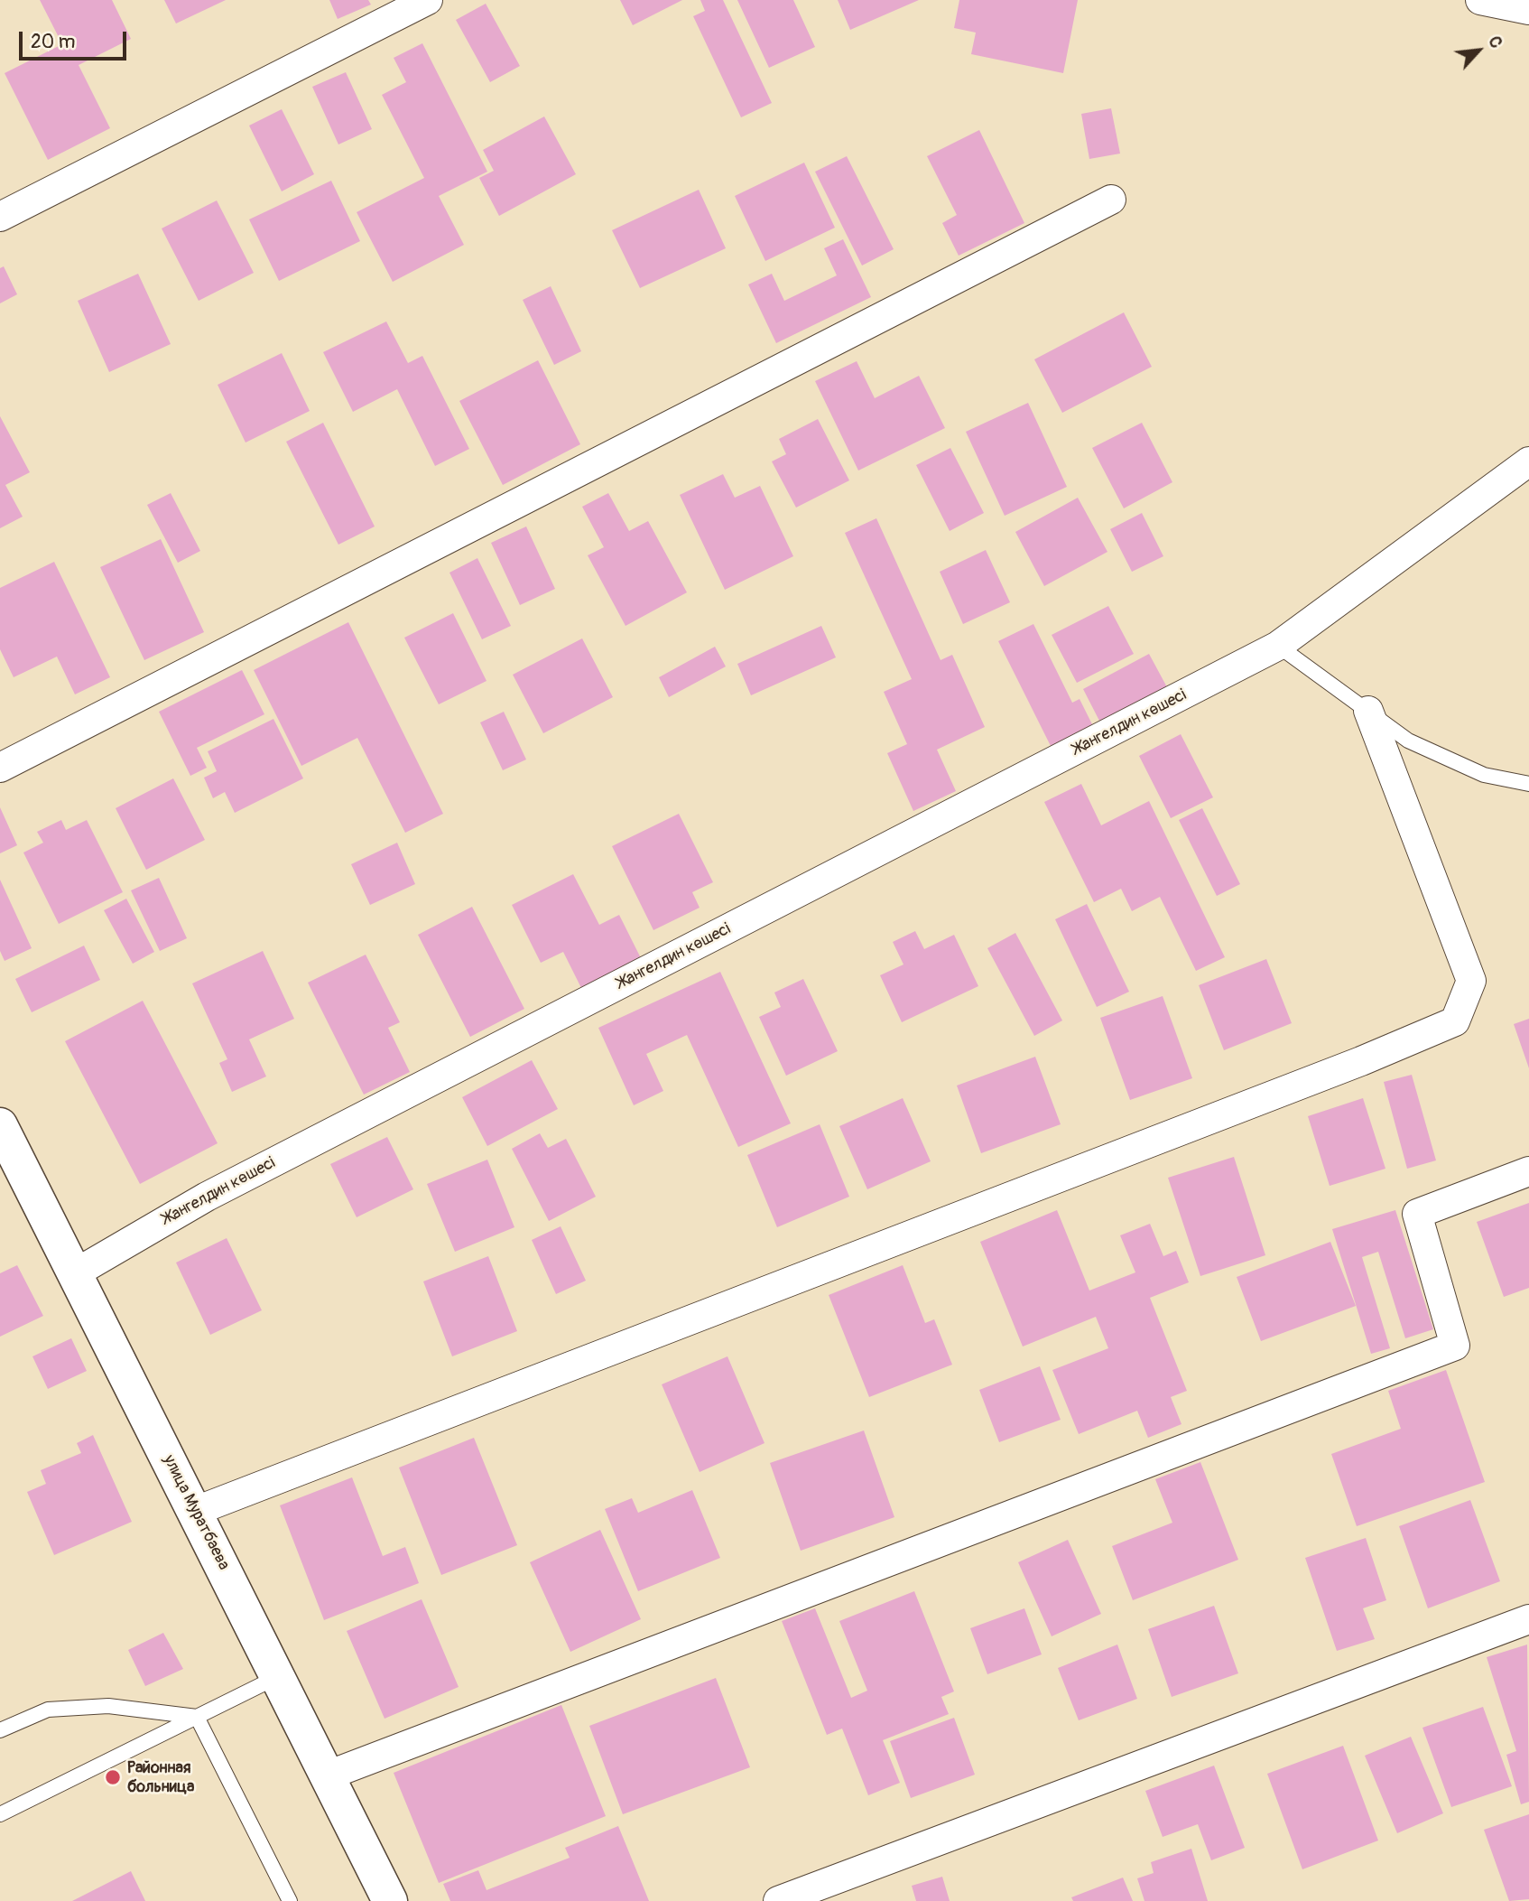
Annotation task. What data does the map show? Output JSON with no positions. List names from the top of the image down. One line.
{"streets":{"street":["Жангелдин көшесі","улица Муратбаева"]},"crossings":[["Жангелдин көшесі","улица Муратбаева"]],"places":["Районная больница"],"scale_bar":"20 m","north":"top right"}
